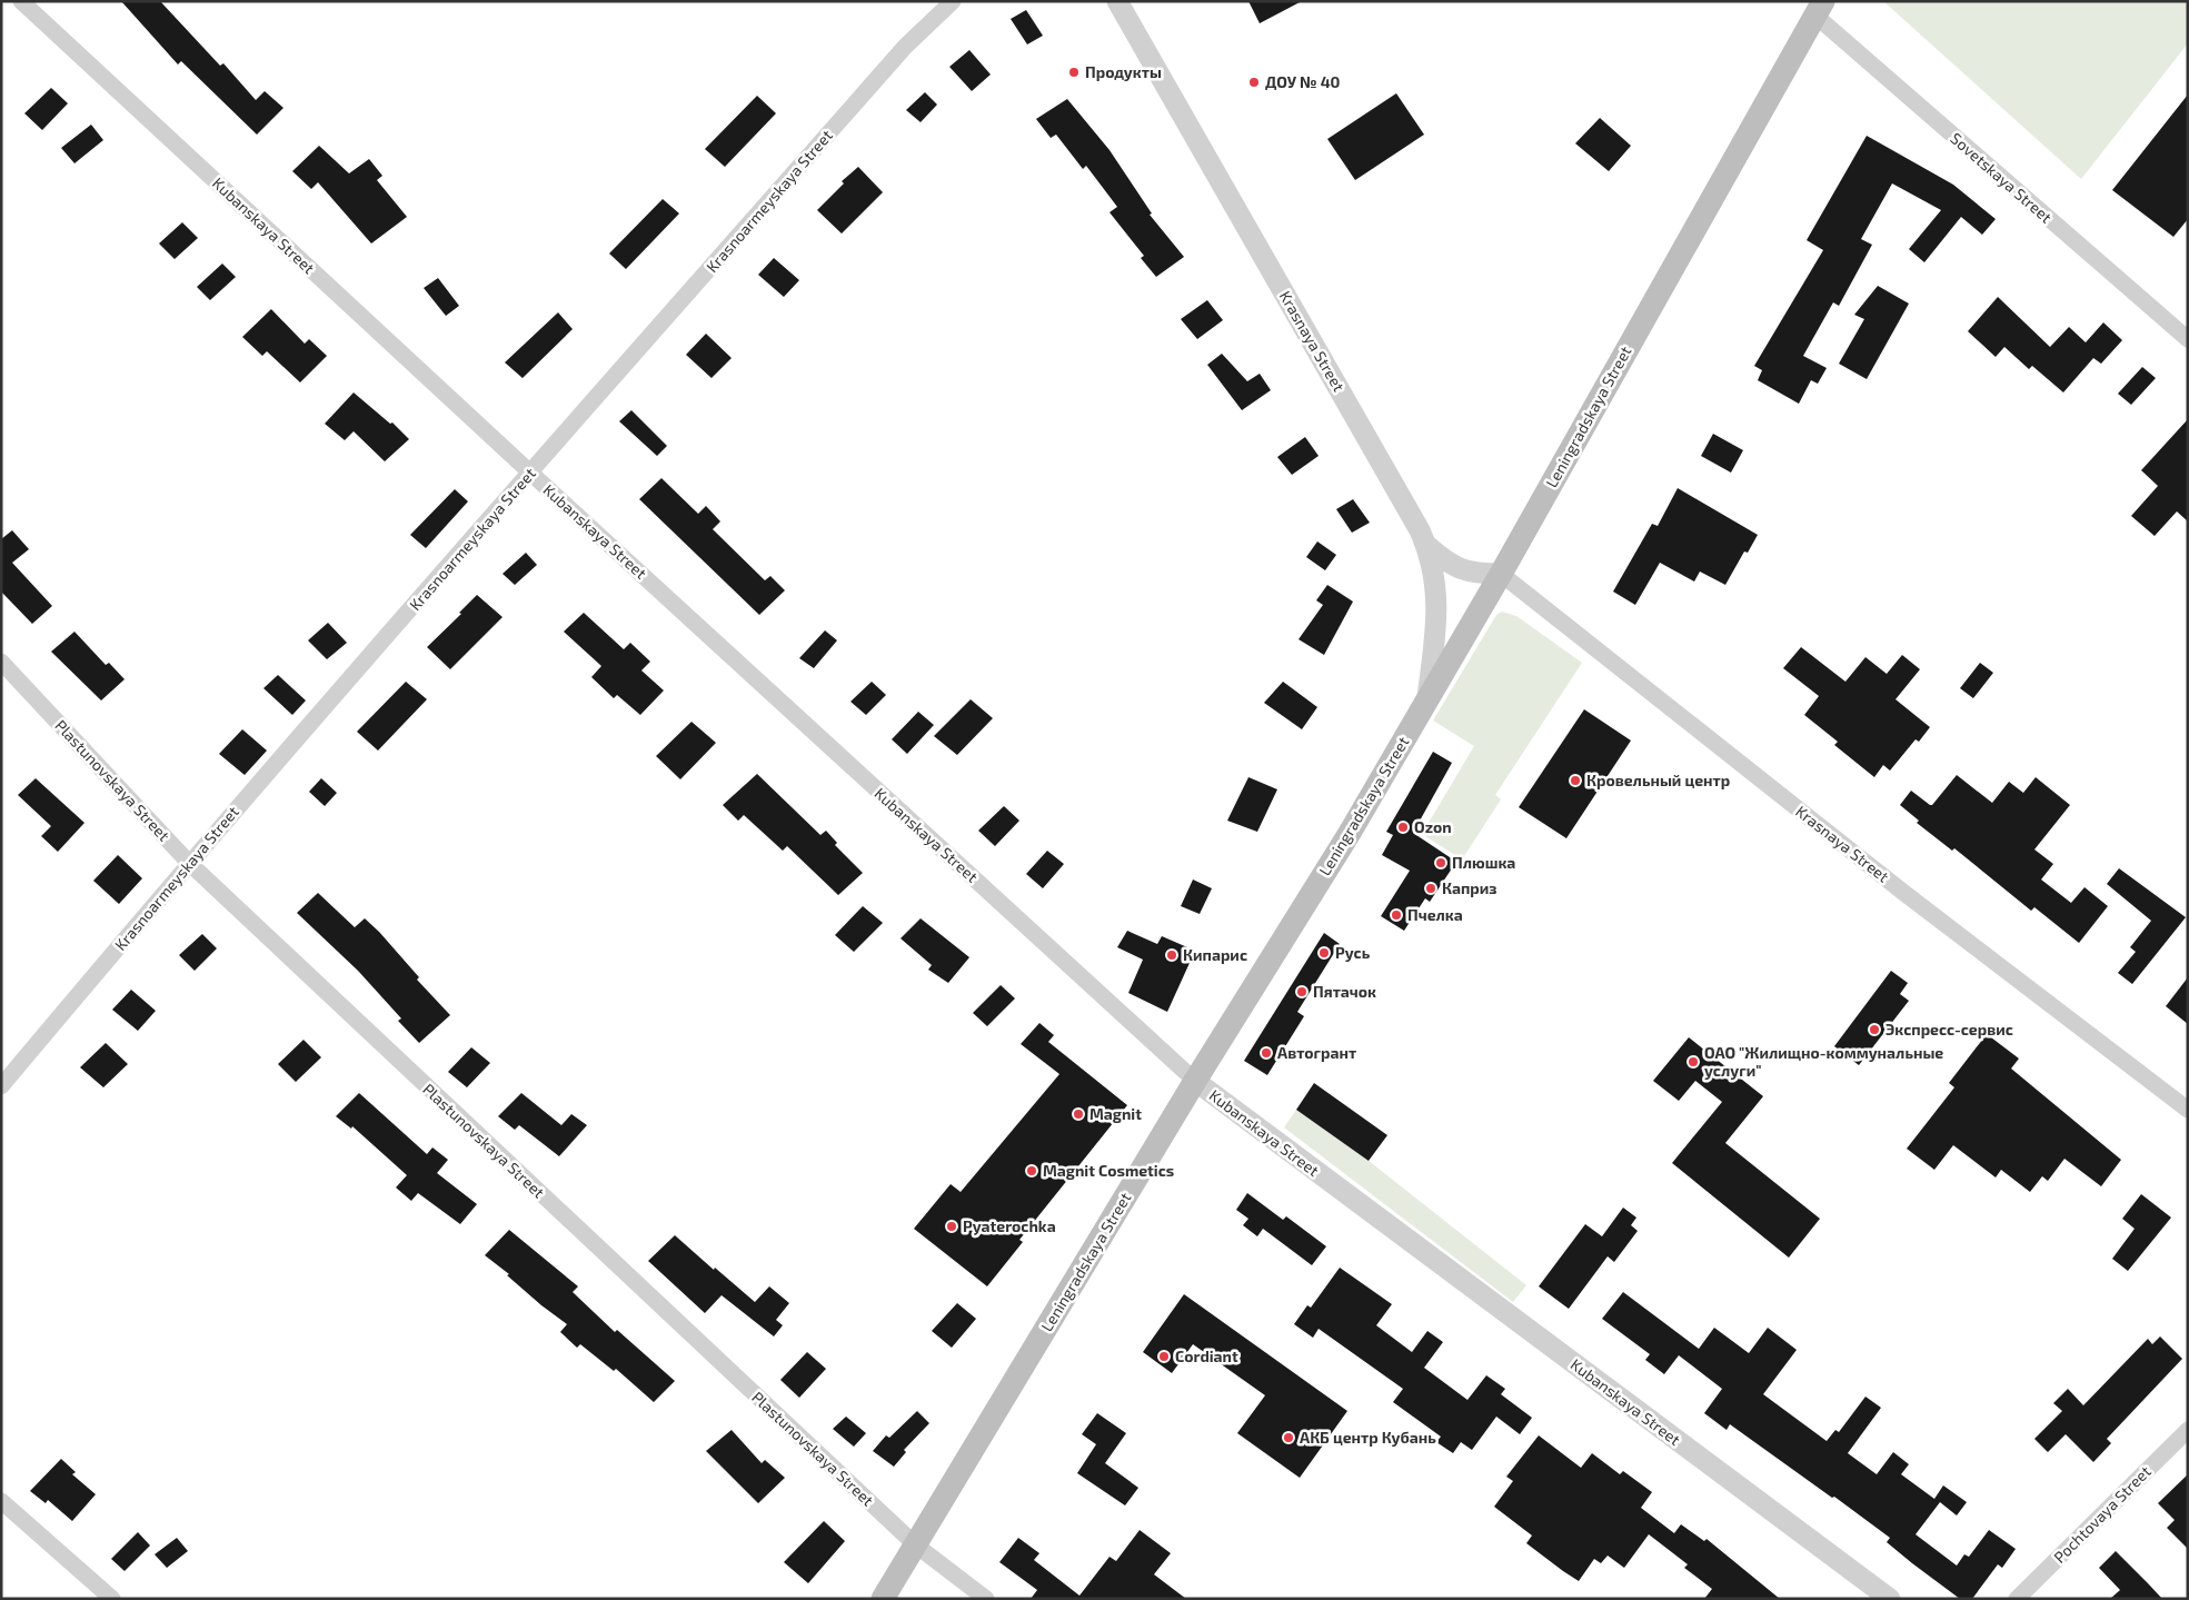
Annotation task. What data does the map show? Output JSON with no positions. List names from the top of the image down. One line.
{"streets":{"main road":["Leningradskaya Street"],"street":["Sovetskaya Street","Krasnoarmeyskaya Street","Kubanskaya Street","Krasnaya Street","Plastunovskaya Street","Pochtovaya Street"]},"crossings":[["Sovetskaya Street","Leningradskaya Street"],["Krasnoarmeyskaya Street","Kubanskaya Street"],["Krasnoarmeyskaya Street","Plastunovskaya Street"],["Kubanskaya Street","Leningradskaya Street"],["Krasnaya Street","Leningradskaya Street"],["Leningradskaya Street","Plastunovskaya Street"]],"places":["Продукты","ДОУ № 40","Кровельный центр","Ozon","Плюшка","Каприз","Пчелка","Русь","Кипарис","Пятачок","Экспресс-сервис","Автогрант","ОАО \"Жилищно-коммунальные услуги\"","Magnit","Magnit Cosmetics","Pyaterochka","Cordiant","АКБ центр Кубань"]}
